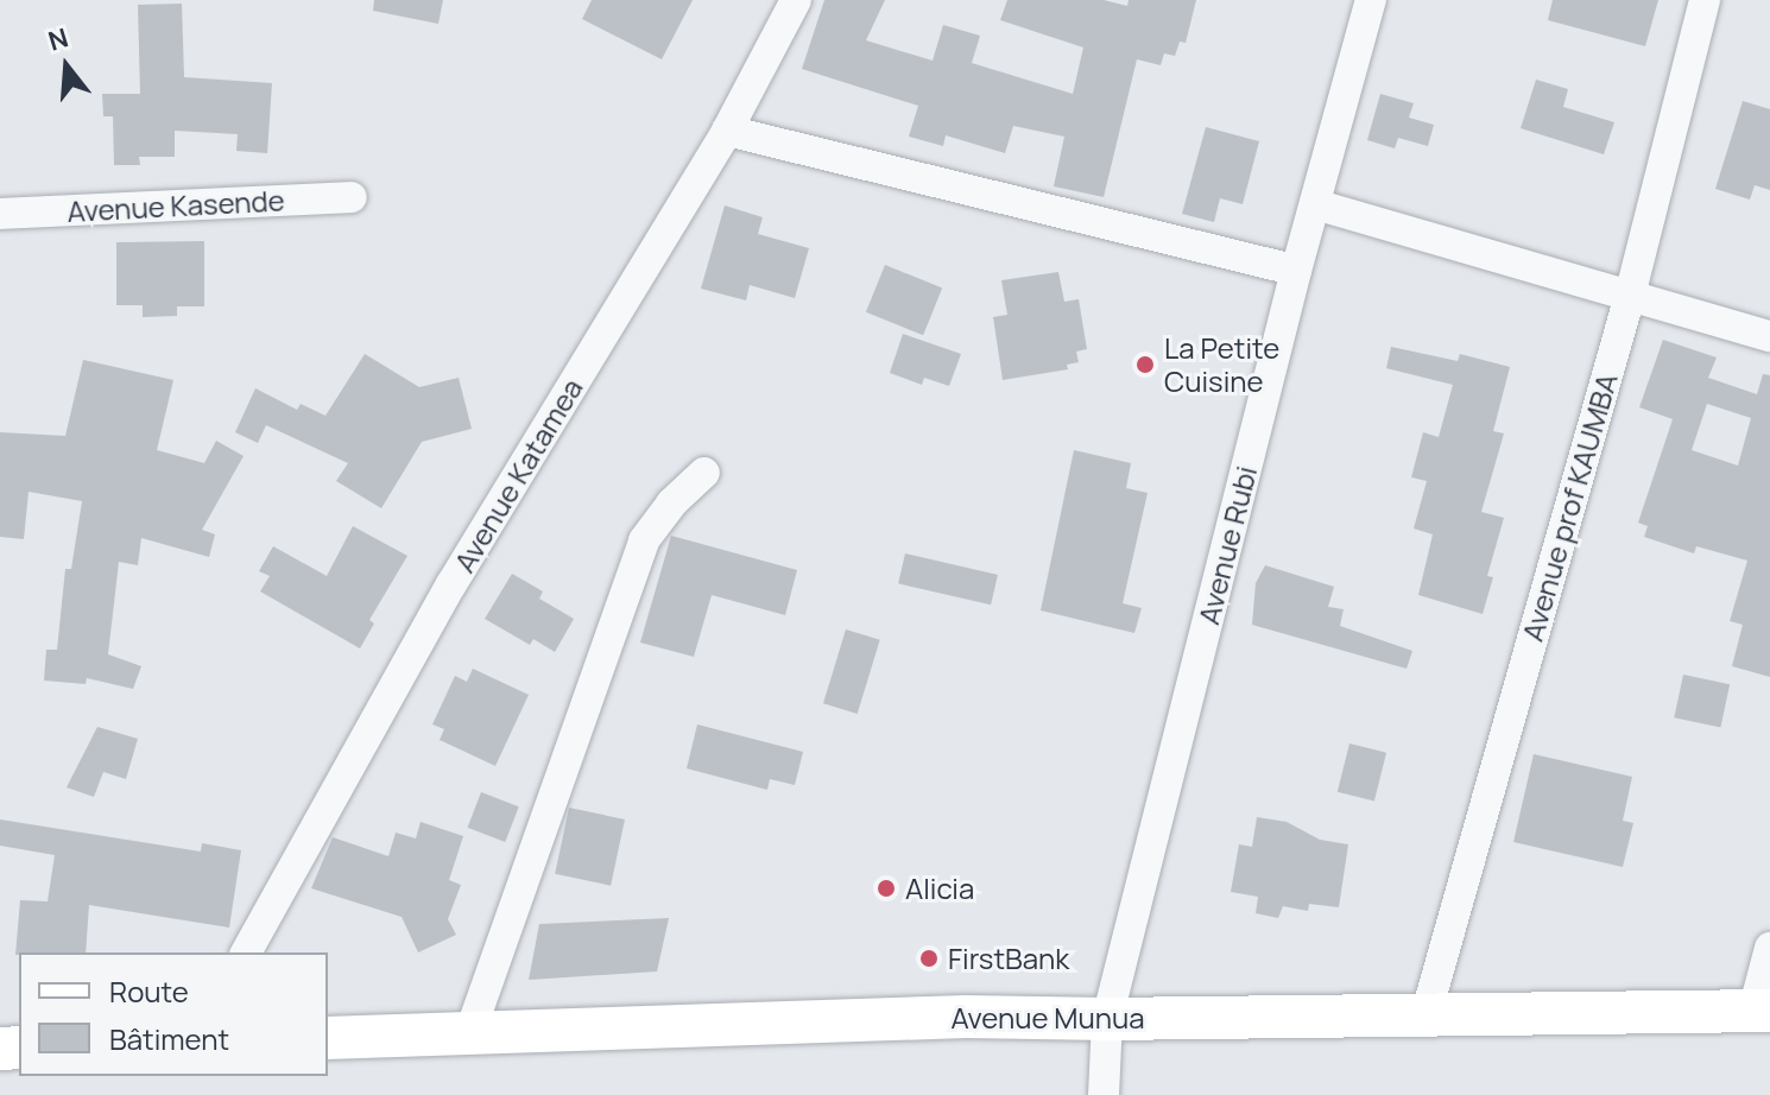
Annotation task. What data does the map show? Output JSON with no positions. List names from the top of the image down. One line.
{"streets":{"main road":["Avenue Munua"],"street":["Avenue Kasende","Avenue Katamea","Avenue prof KAUMBA","Avenue Rubi"]},"crossings":[["Avenue prof KAUMBA","Avenue Munua"],["Avenue Rubi","Avenue Munua"]],"places":["La Petite Cuisine","Alicia","FirstBank"],"legend":["Route","Bâtiment"],"north":"top"}
